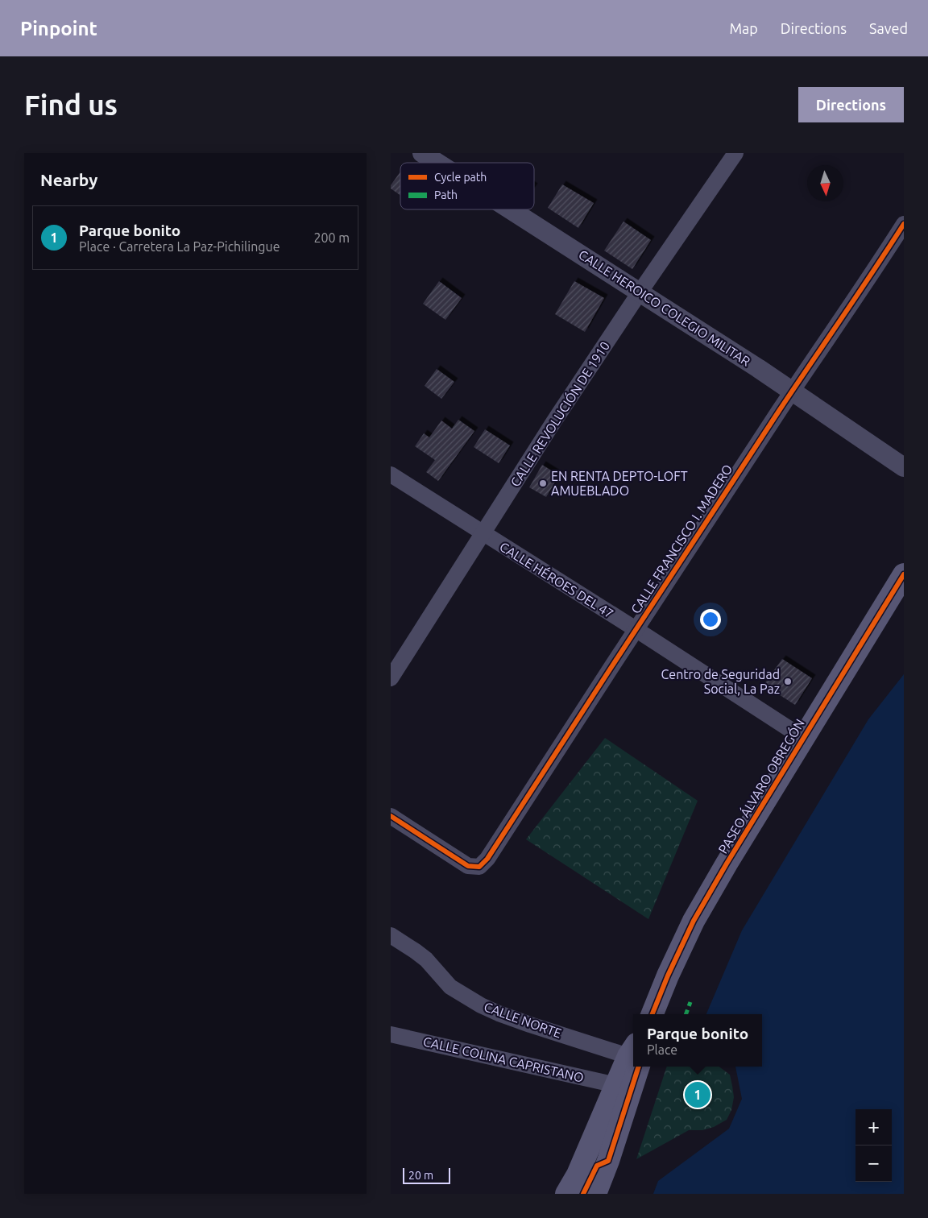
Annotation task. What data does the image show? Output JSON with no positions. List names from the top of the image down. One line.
{"streets":{"main road":["PASEO ÁLVARO OBREGÓN"],"street":["CALLE HEROICO COLEGIO MILITAR","CALLE REVOLUCIÓN DE 1910","CALLE FRANCISCO I. MADERO","CALLE HÉROES DEL 47","CALLE NORTE","CALLE COLINA CAPRISTANO"]},"crossings":[["CALLE HEROICO COLEGIO MILITAR","CALLE REVOLUCIÓN DE 1910"],["CALLE HEROICO COLEGIO MILITAR","CALLE FRANCISCO I. MADERO"],["CALLE REVOLUCIÓN DE 1910","CALLE HÉROES DEL 47"],["CALLE FRANCISCO I. MADERO","CALLE HÉROES DEL 47"],["CALLE HÉROES DEL 47","PASEO ÁLVARO OBREGÓN"]],"places":["EN RENTA DEPTO-LOFT AMUEBLADO","Centro de Seguridad Social, La Paz"],"legend":["Cycle path","Path"],"scale_bar":"20 m","north":"bottom","page":{"header":"Pinpoint","nav":["Map","Directions","Saved"],"buttons":"Directions","title":"Find us","heading":"Nearby","list":[{"mark":"1","name":"Parque bonito","note":"Place · Carretera La Paz-Pichilingue","value":"200 m"}],"popup":["Parque bonito","Place"],"pins":"1","map_buttons":["+","−"],"scale":"20 m"}}
